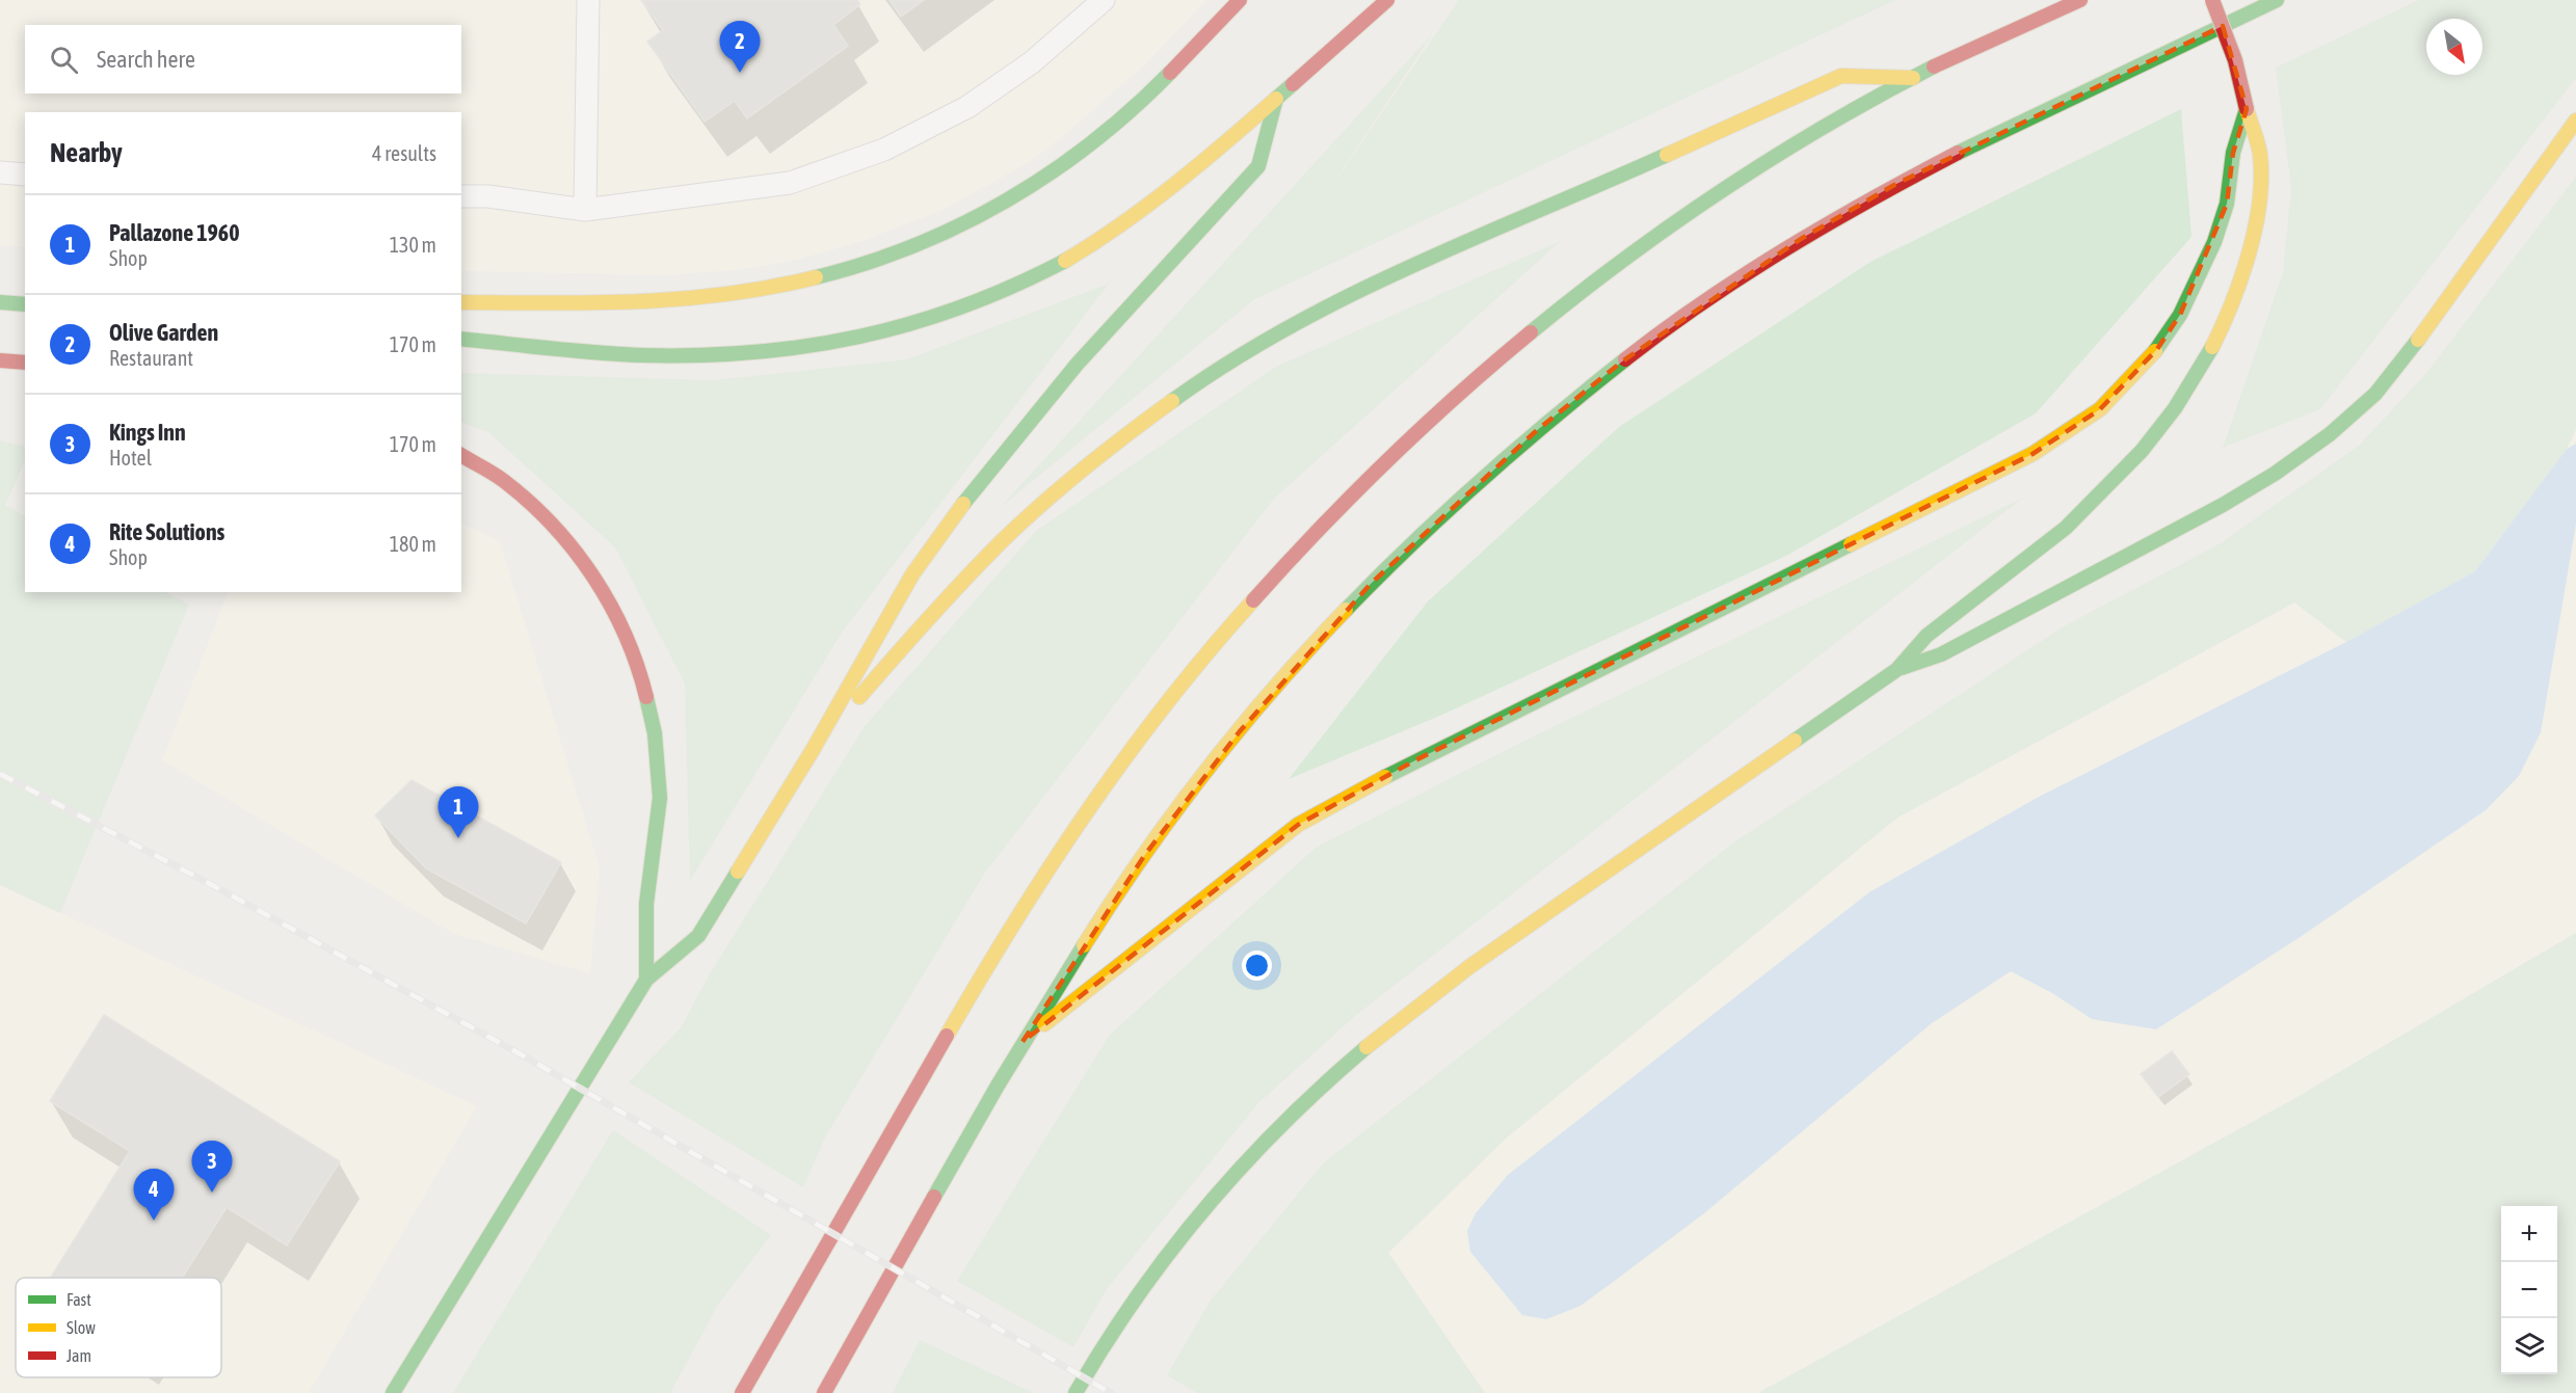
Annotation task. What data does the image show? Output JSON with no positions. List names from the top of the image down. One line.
{"legend":["Fast","Slow","Jam"],"north":"bottom right","page":{"pins":["2","1","3","4"],"search":"Search here","heading":["Nearby","4 results"],"list":[{"mark":"1","name":"Pallazone 1960","note":"Shop","value":"130 m"},{"mark":"2","name":"Olive Garden","note":"Restaurant","value":"170 m"},{"mark":"3","name":"Kings Inn","note":"Hotel","value":"170 m"},{"mark":"4","name":"Rite Solutions","note":"Shop","value":"180 m"}],"map_buttons":["+","−"]}}
